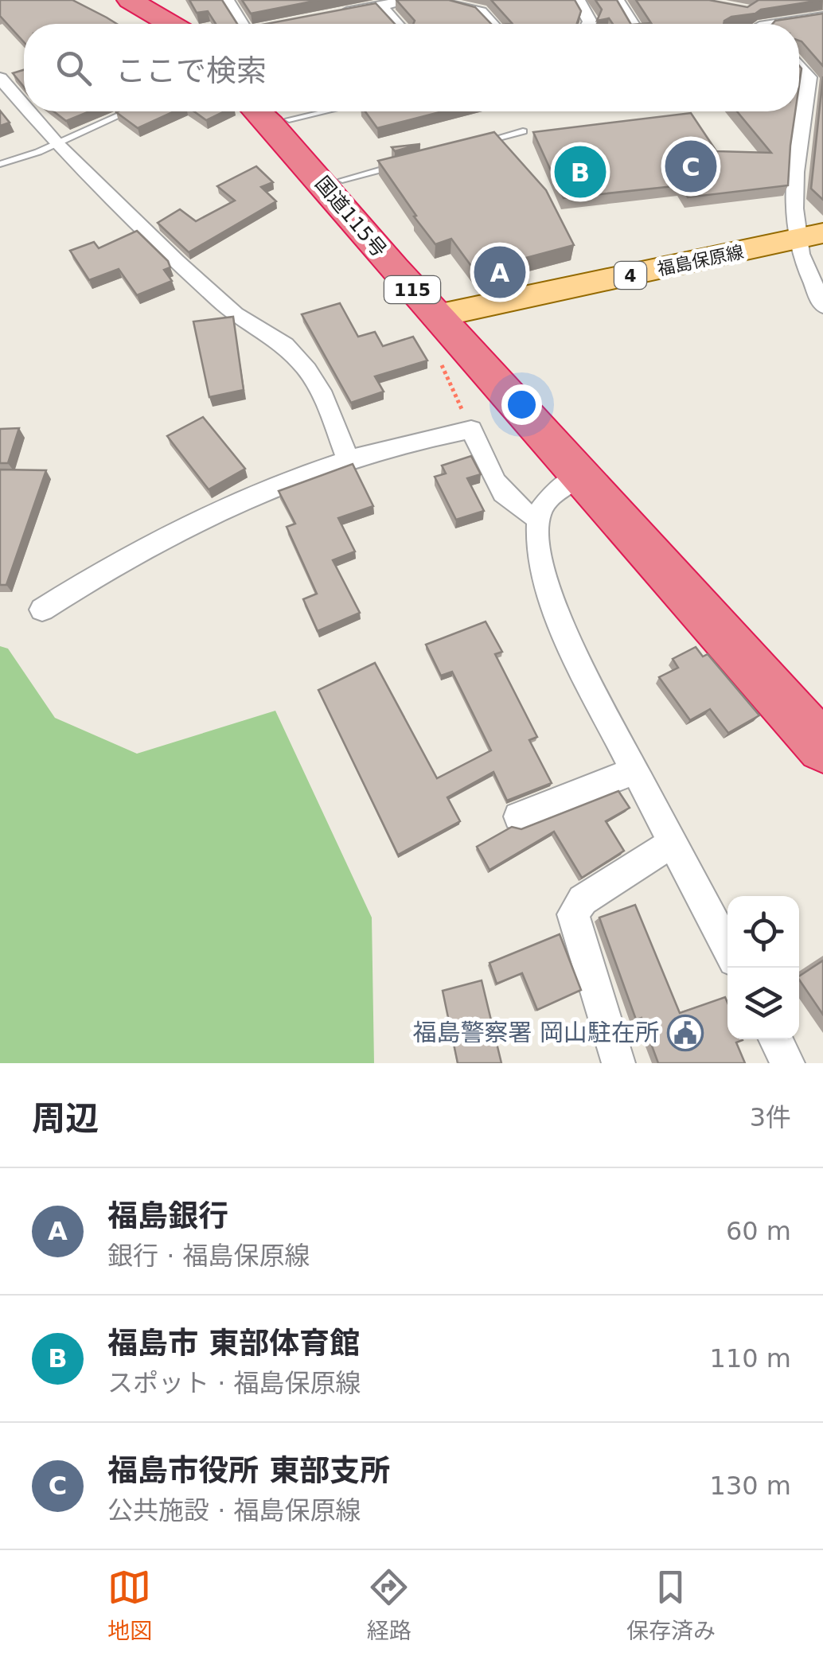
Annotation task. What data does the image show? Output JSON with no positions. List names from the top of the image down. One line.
{"streets":{"highway":["国道115号","115"],"main road":["福島保原線","4"]},"crossings":[["国道115号","福島保原線"]],"places":{"public building":["福島警察署 岡山駐在所"]},"page":{"search":"ここで検索","pins":["C","B","A"],"heading":["周辺","3件"],"list":[{"mark":"A","name":"福島銀行","note":"銀行 · 福島保原線","value":"60 m"},{"mark":"B","name":"福島市 東部体育館","note":"スポット · 福島保原線","value":"110 m"},{"mark":"C","name":"福島市役所 東部支所","note":"公共施設 · 福島保原線","value":"130 m"}],"nav":["地図","経路","保存済み"]}}
